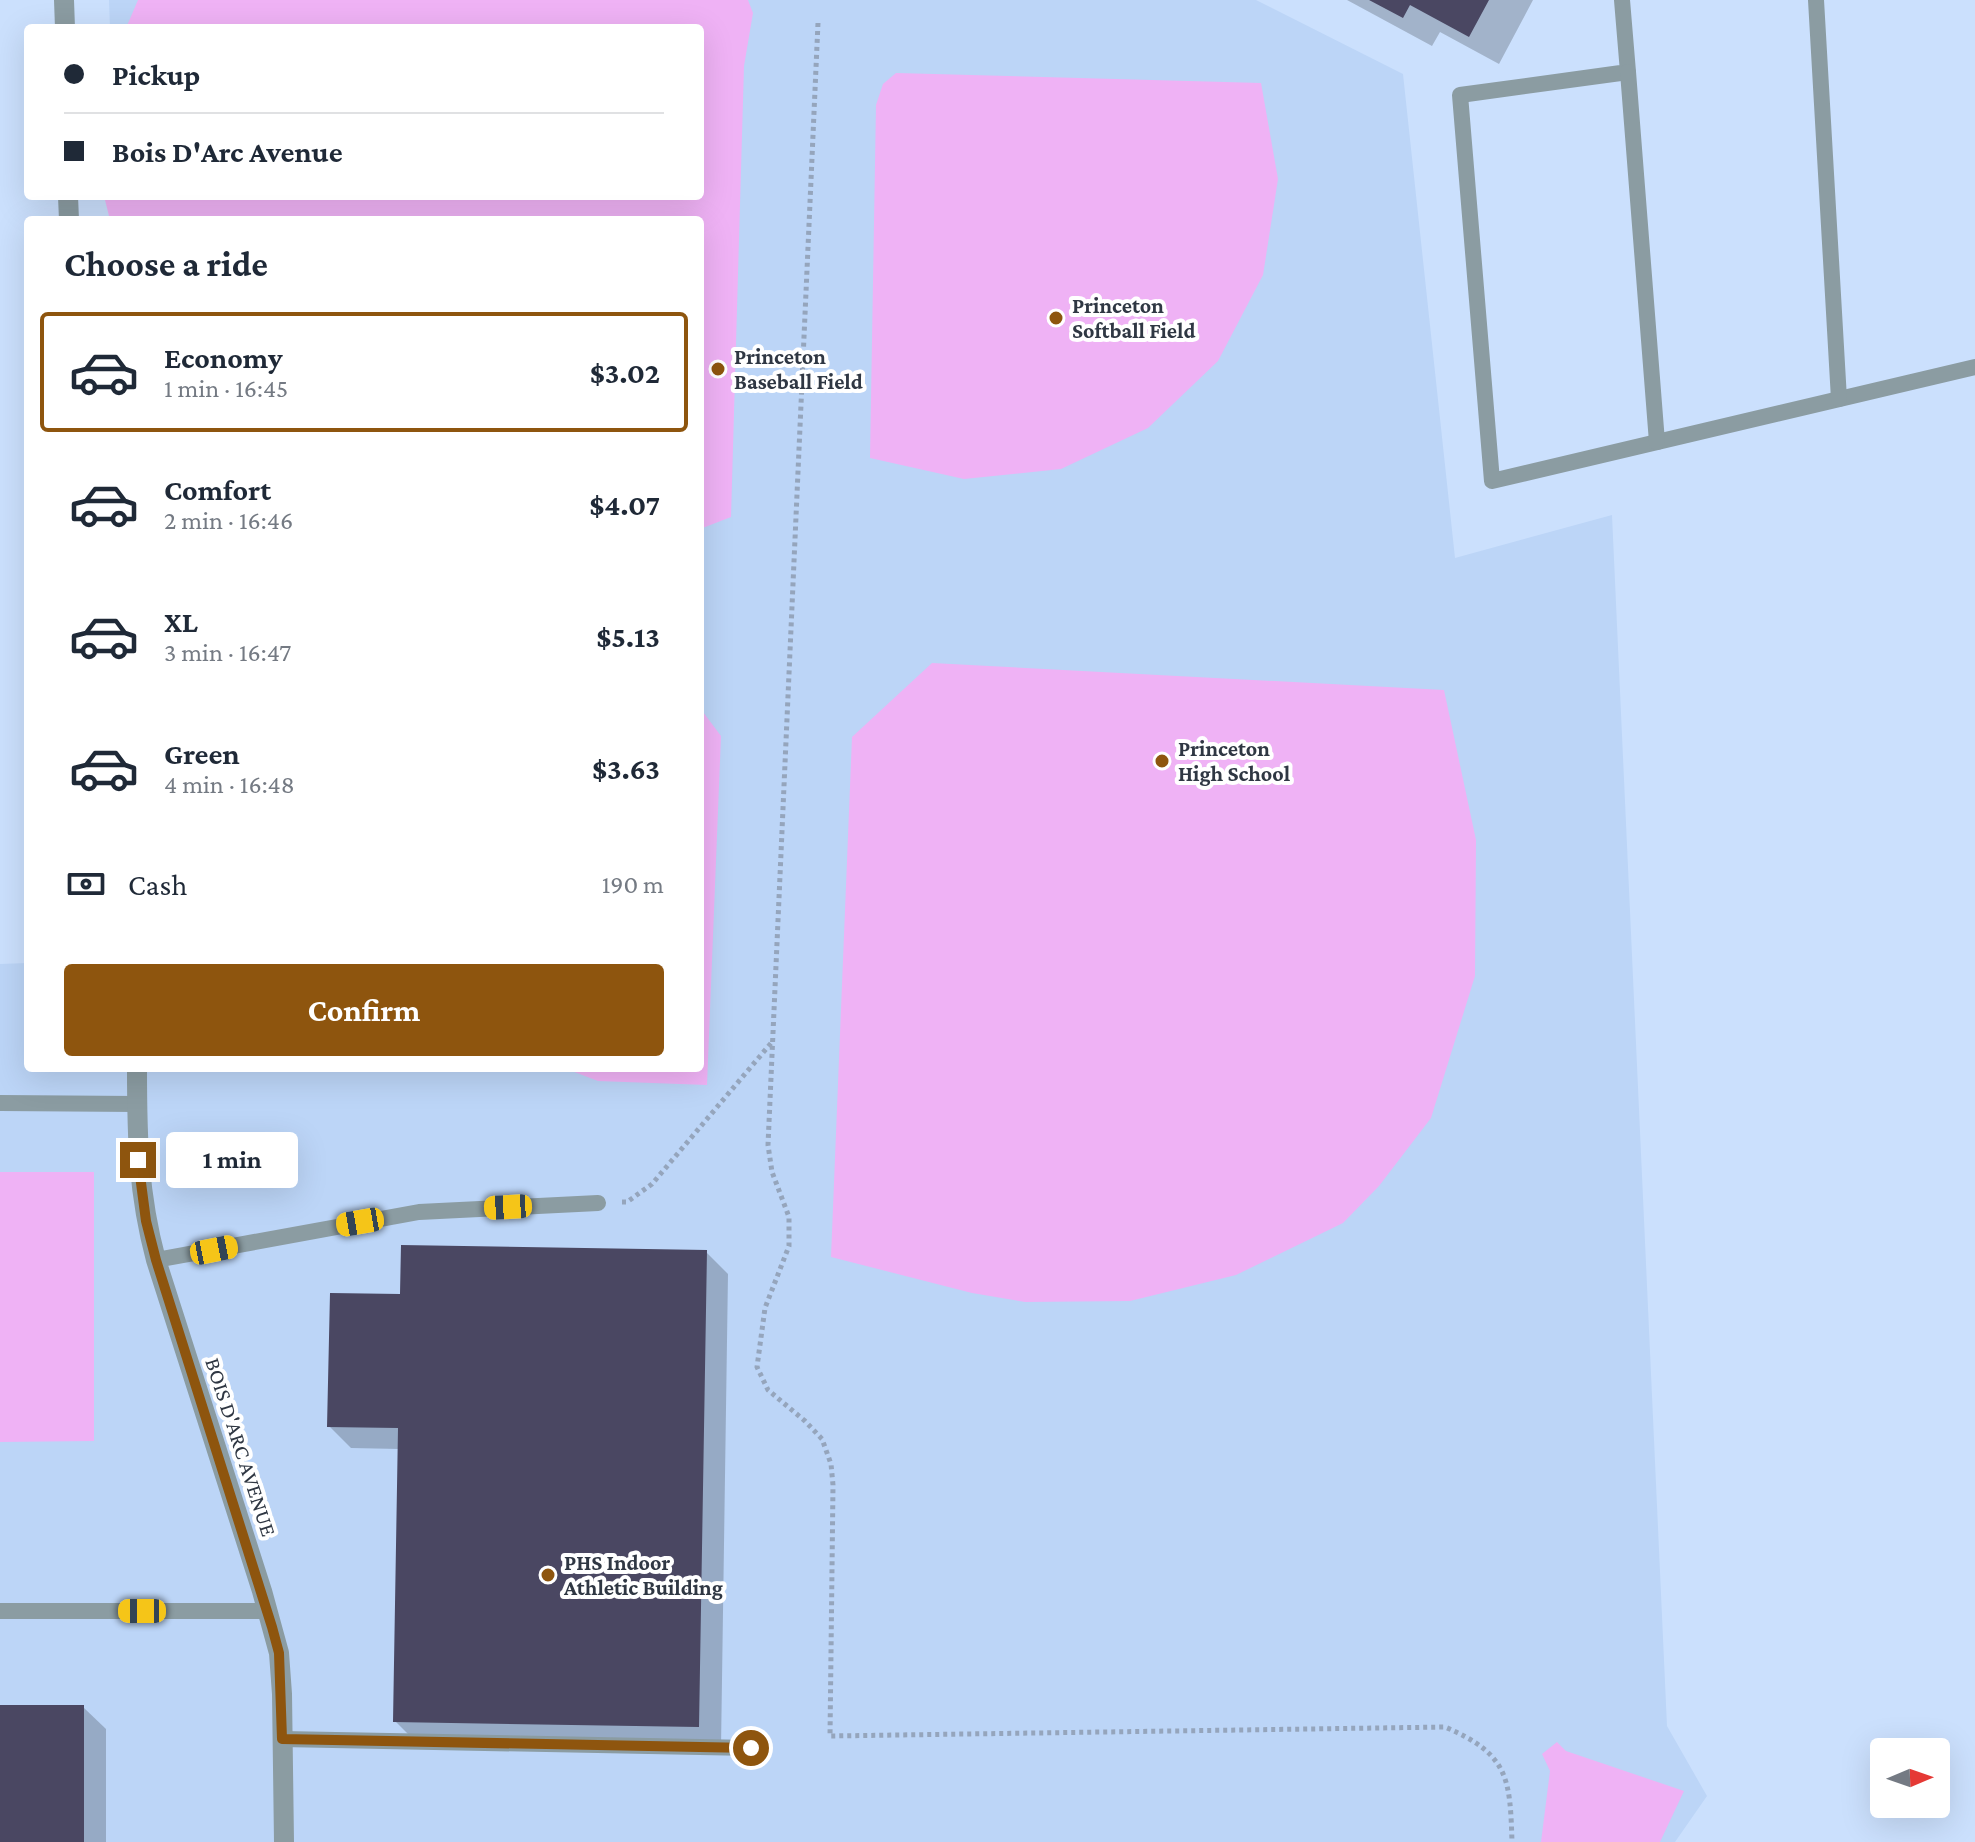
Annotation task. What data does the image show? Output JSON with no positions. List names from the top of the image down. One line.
{"streets":{"street":["BOIS D'ARC AVENUE"]},"places":["Princeton Softball Field","Princeton Baseball Field","Princeton High School","PHS Indoor Athletic Building"],"north":"right","page":{"banner":["Pickup","Bois D'Arc Avenue"],"heading":"Choose a ride","list":[{"name":"Economy","note":"1 min · 16:45","value":"$3.02"},{"name":"Comfort","note":"2 min · 16:46","value":"$4.07"},{"name":"XL","note":"3 min · 16:47","value":"$5.13"},{"name":"Green","note":"4 min · 16:48","value":"$3.63"}],"pay":["Cash","190 m"],"buttons":"Confirm","bubble":"1 min"}}
